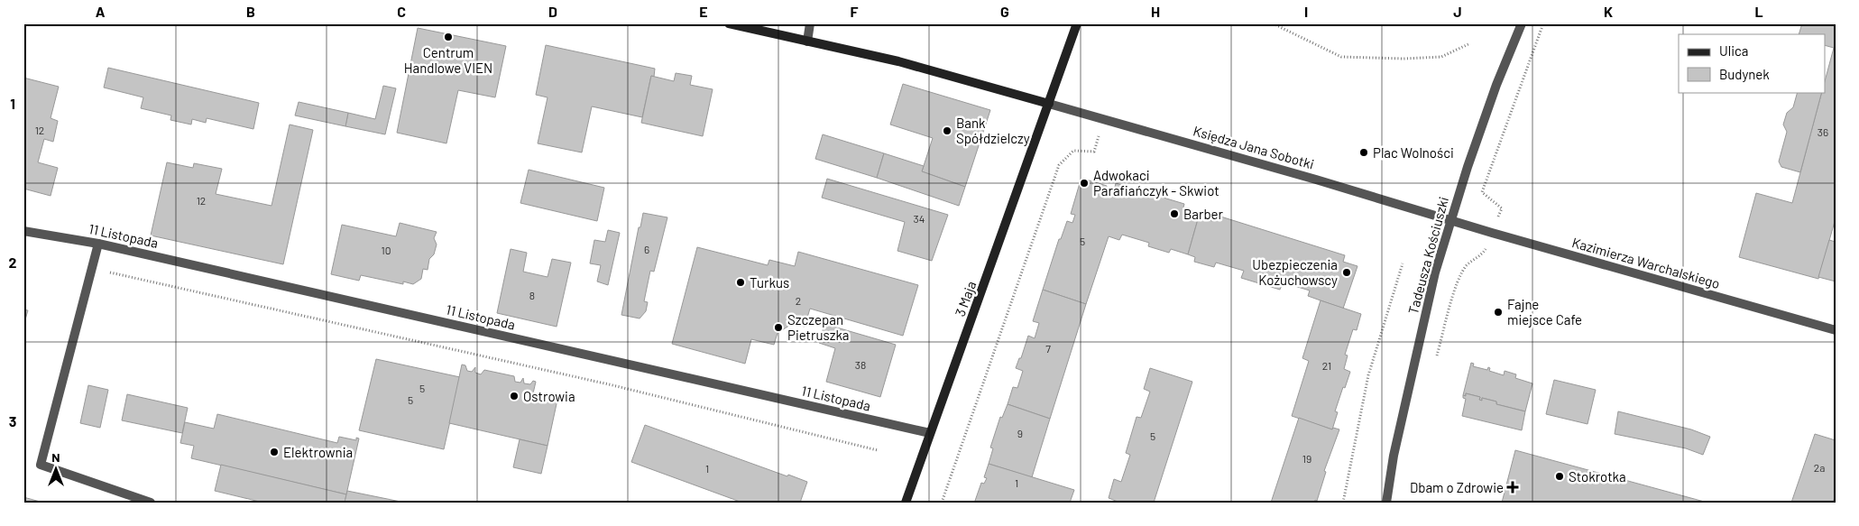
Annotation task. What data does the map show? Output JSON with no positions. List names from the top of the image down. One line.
{"streets":{"main road":["3 Maja"],"street":["Księdza Jana Sobotki","11 Listopada","Tadeusza Kościuszki","Kazimierza Warchalskiego"]},"crossings":[["Księdza Jana Sobotki","Tadeusza Kościuszki"],["Księdza Jana Sobotki","Kazimierza Warchalskiego"],["Księdza Jana Sobotki","3 Maja"],["11 Listopada","3 Maja"],["Tadeusza Kościuszki","Kazimierza Warchalskiego"]],"places":{"other":["Centrum Handlowe VIEN","Bank Spółdzielczy","Plac Wolności","Adwokaci Parafiańczyk - Skwiot","Barber","Ubezpieczenia Kożuchowscy","Turkus","Fajne miejsce Cafe","Szczepan Pietruszka","Ostrowia","Elektrownia","Stokrotka"],"health":["Dbam o Zdrowie"]},"house_numbers":["12","36","12","34","5","6","10","8","2","7","38","21","5","5","9","5","19","2a","1","1"],"legend":["Ulica","Budynek"],"north":"top","grid":{"columns":["A","B","C","D","E","F","G","H","I","J","K","L"],"rows":["1","2","3"]}}
